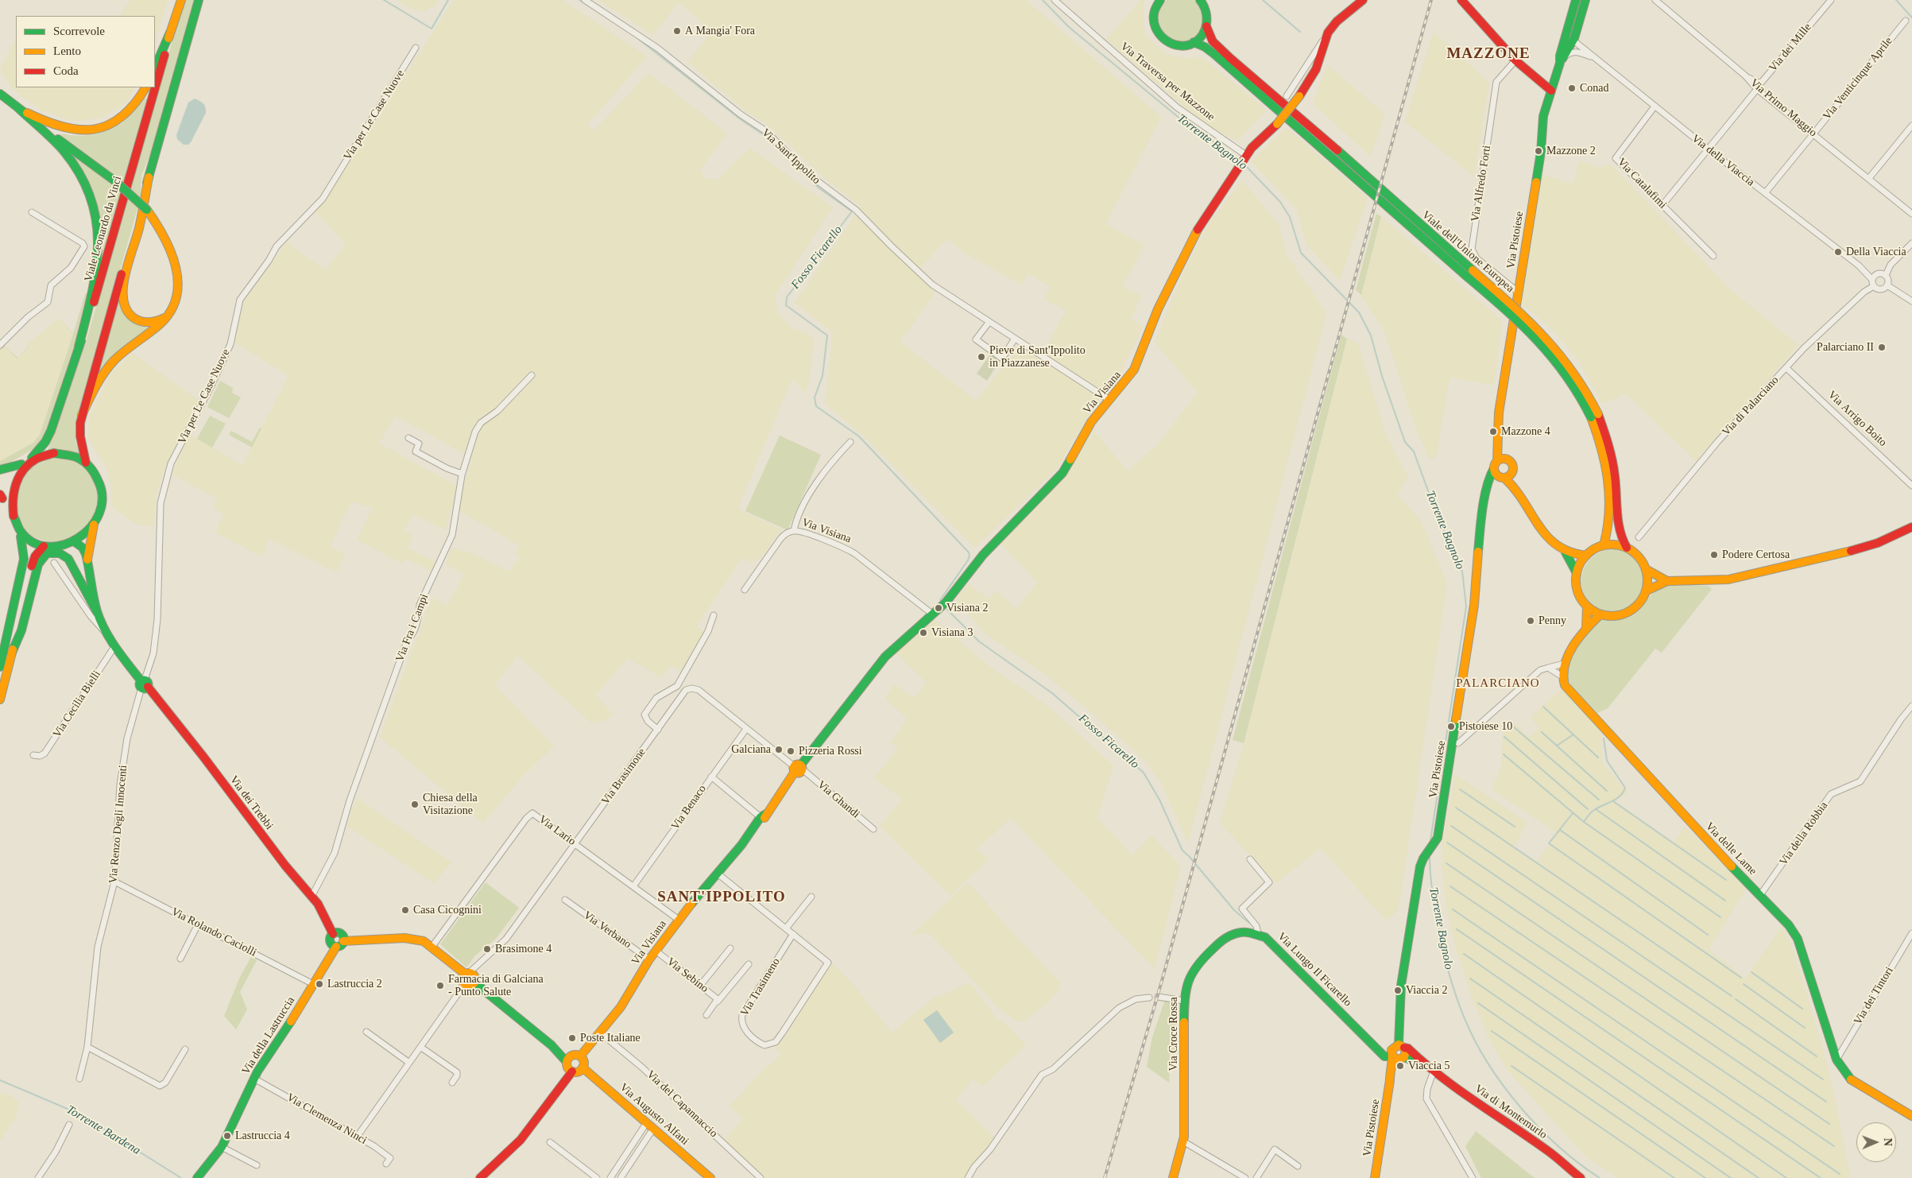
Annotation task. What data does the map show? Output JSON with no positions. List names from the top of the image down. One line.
{"streets":{"main road":["Viale Leonardo da Vinci","Via Pistoiese","Viale dell'Unione Europea","Via Visiana","Via dei Trebbi","Via delle Lame","Via Lungo Il Ficarello","Via Croce Rossa","Via della Lastruccia","Via di Montemurlo","Via Augusto Alfani"],"street":["Via dei Mille","Via Venticinque Aprile","Via Traversa per Mazzone","Via Primo Maggio","Via per Le Case Nuove","Via Sant'Ippolito","Via della Viaccia","Via Alfredo Forti","Via Catalafimi","Via di Palarciano","Via Arrigo Boito","Via Fra i Campi","Via Cecilia Bielli","Via Brasimone","Via Ghandi","Via Benaco","Via Renzo Degli Innocenti","Via Lario","Via della Robbia","Via Verbano","Via Rolando Caciolli","Via Sebino","Via Trasimeno","Via dei Tintori","Via del Capannaccio","Via Clemenza Ninci"]},"crossings":[["Via dei Mille","Via Primo Maggio"],["Via Venticinque Aprile","Via Primo Maggio"],["Via Venticinque Aprile","Via della Viaccia"],["Via Traversa per Mazzone","Via Visiana"],["Via per Le Case Nuove","Via dei Trebbi"],["Via per Le Case Nuove","Via Renzo Degli Innocenti"],["Via della Viaccia","Via Catalafimi"],["Via della Viaccia","Via Pistoiese"],["Via della Viaccia","Via di Palarciano"],["Via Alfredo Forti","Via Pistoiese"],["Via Pistoiese","Via Lungo Il Ficarello"],["Via Pistoiese","Via di Montemurlo"],["Via Visiana","Via Brasimone"],["Via Visiana","Via Ghandi"],["Via Visiana","Via Lario"],["Via Visiana","Via Verbano"],["Via Visiana","Via Sebino"],["Via Visiana","Via del Capannaccio"],["Via Visiana","Via Augusto Alfani"],["Via di Palarciano","Via Arrigo Boito"],["Via Fra i Campi","Via dei Trebbi"],["Via Cecilia Bielli","Via dei Trebbi"],["Via Brasimone","Via Ghandi"],["Via Brasimone","Via Benaco"],["Via Brasimone","Via Lario"],["Via Brasimone","Via Clemenza Ninci"],["Via dei Trebbi","Via Renzo Degli Innocenti"],["Via dei Trebbi","Via della Lastruccia"],["Via Benaco","Via Lario"],["Via Renzo Degli Innocenti","Via Rolando Caciolli"],["Via della Robbia","Via delle Lame"],["Via delle Lame","Via dei Tintori"],["Via Rolando Caciolli","Via della Lastruccia"],["Via Lungo Il Ficarello","Via Croce Rossa"],["Via Lungo Il Ficarello","Via di Montemurlo"],["Via della Lastruccia","Via Clemenza Ninci"]],"districts":["MAZZONE","PALARCIANO","SANT'IPPOLITO"],"water":["Torrente Bagnolo","Fosso Ficarello","Torrente Bardena"],"places":["A Mangia' Fora","Conad","Mazzone 2","Della Viaccia","Palarciano II","Pieve di Sant'Ippolito in Piazzanese","Mazzone 4","Podere Certosa","Visiana 2","Penny","Visiana 3","Pistoiese 10","Galciana","Pizzeria Rossi","Chiesa della Visitazione","Casa Cicognini","Brasimone 4","Lastruccia 2","Farmacia di Galciana - Punto Salute","Viaccia 2","Poste Italiane","Viaccia 5","Lastruccia 4"],"legend":["Scorrevole","Lento","Coda"],"north":"right"}
